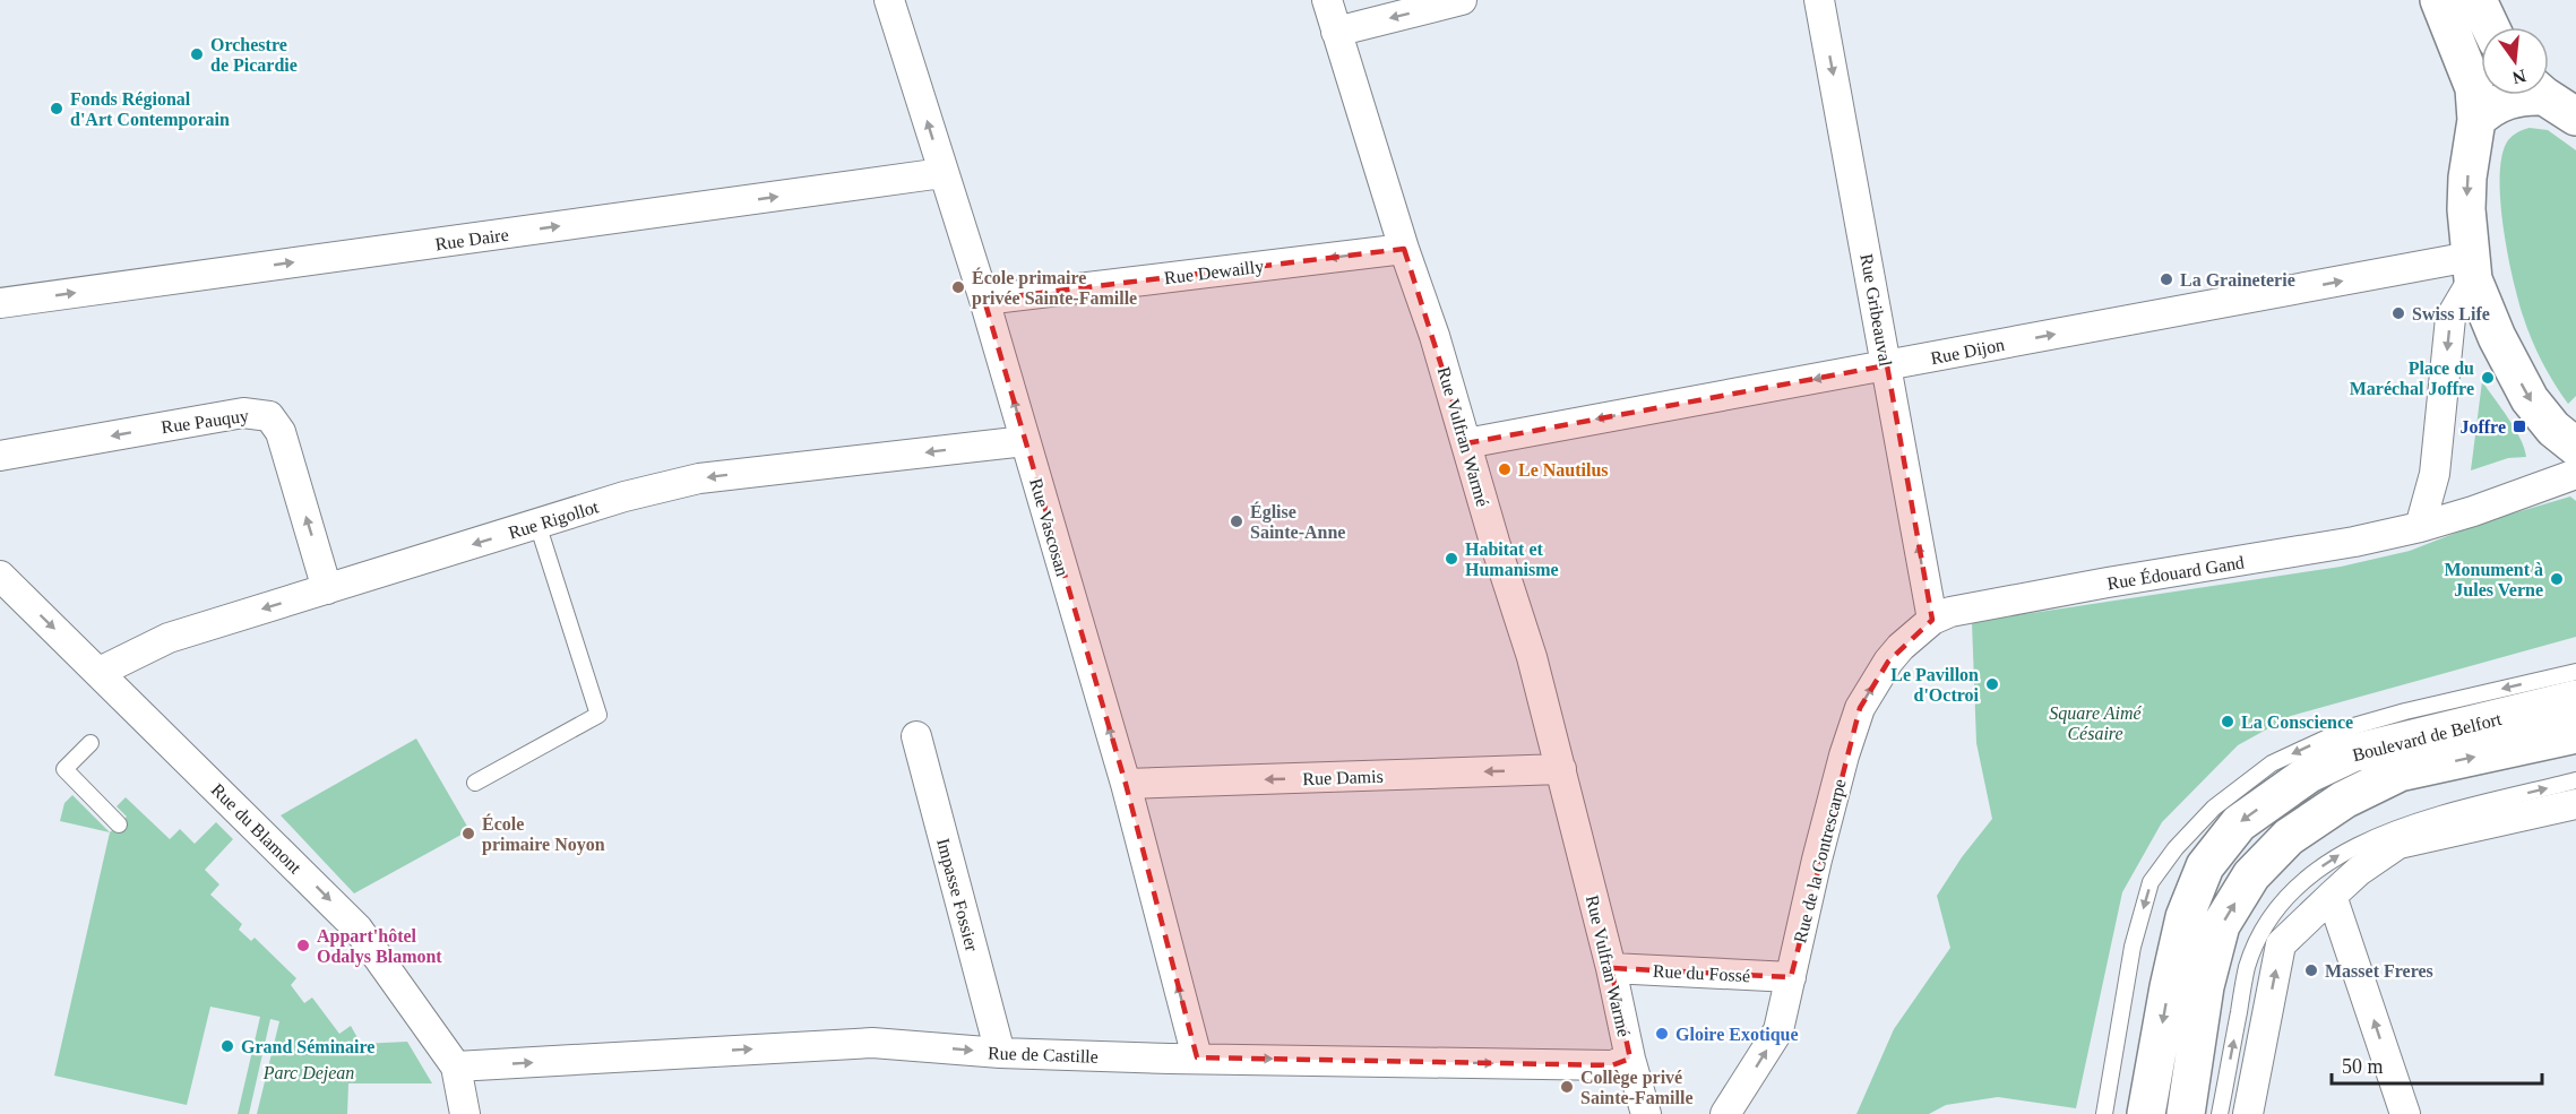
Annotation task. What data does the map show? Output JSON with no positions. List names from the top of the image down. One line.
{"streets":{"main road":["Boulevard de Belfort"],"street":["Rue Daire","Rue Dewailly","Rue Gribeauval","Rue Dijon","Rue Pauquy","Rue Vulfran Warmé","Rue Rigollot","Rue Vascosan","Rue Édouard Gand","Rue Damis","Rue du Blamont","Rue de la Contrescarpe","Impasse Fossier","Rue du Fossé","Rue de Castille"]},"crossings":[["Rue Daire","Rue Vascosan"],["Rue Dewailly","Rue Vulfran Warmé"],["Rue Dewailly","Rue Vascosan"],["Rue Gribeauval","Rue Dijon"],["Rue Gribeauval","Rue Édouard Gand"],["Rue Gribeauval","Rue de la Contrescarpe"],["Rue Dijon","Rue Vulfran Warmé"],["Rue Pauquy","Rue Rigollot"],["Rue Vulfran Warmé","Rue Damis"],["Rue Vulfran Warmé","Rue du Fossé"],["Rue Vulfran Warmé","Rue de Castille"],["Rue Rigollot","Rue Vascosan"],["Rue Rigollot","Rue du Blamont"],["Rue Vascosan","Rue Damis"],["Rue Vascosan","Rue de Castille"],["Rue Édouard Gand","Rue de la Contrescarpe"],["Rue du Blamont","Rue de Castille"],["Rue de la Contrescarpe","Rue du Fossé"],["Impasse Fossier","Rue de Castille"]],"one_way":["Rue Daire","Rue Dewailly","Rue Rigollot","Rue Vascosan","Rue Damis","Rue du Blamont","Rue de la Contrescarpe","Rue de Castille"],"parks":["Square Aimé Césaire","Parc Dejean"],"places":{"other":["Orchestre de Picardie","Fonds Régional d'Art Contemporain","La Graineterie","École primaire privée Sainte-Famille","Swiss Life","Place du Maréchal Joffre","Le Nautilus","Église Sainte-Anne","Habitat et Humanisme","Monument à Jules Verne","Le Pavillon d'Octroi","La Conscience","École primaire Noyon","Appart'hôtel Odalys Blamont","Masset Freres","Gloire Exotique","Grand Séminaire","Collège privé Sainte-Famille"],"transit":["Joffre"]},"scale_bar":"50 m","north":"bottom"}
